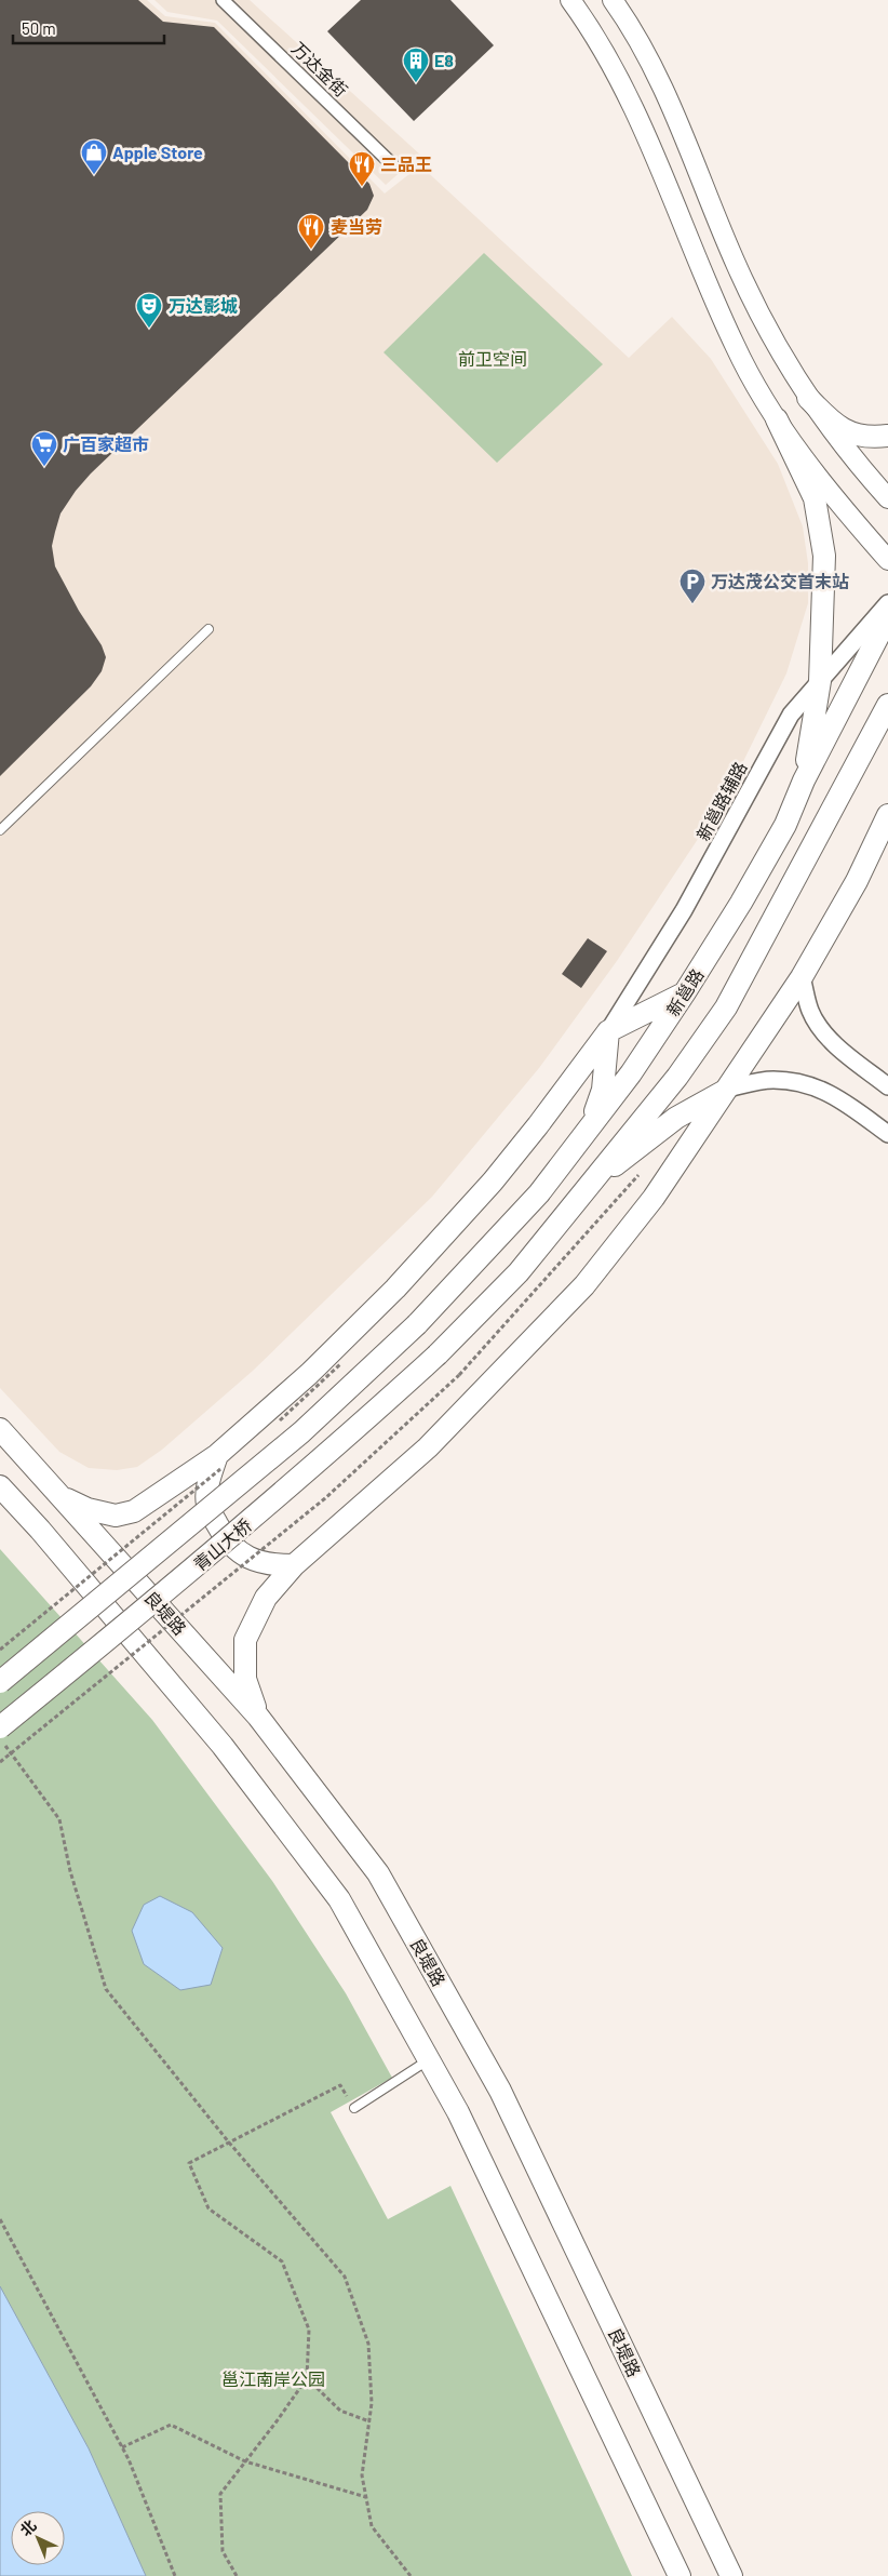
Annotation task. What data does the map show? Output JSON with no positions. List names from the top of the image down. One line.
{"streets":{"main road":["新邕路","青山大桥","良堤路"],"street":["万达金街","新邕路辅路"]},"crossings":[["新邕路","青山大桥"]],"parks":["前卫空间","邕江南岸公园"],"places":{"building":["E8"],"shop":["Apple Store"],"restaurant":["三品王","麦当劳"],"theatre":["万达影城"],"supermarket":["广百家超市"],"parking":["万达茂公交首末站"]},"scale_bar":"50 m","north":"top left"}
